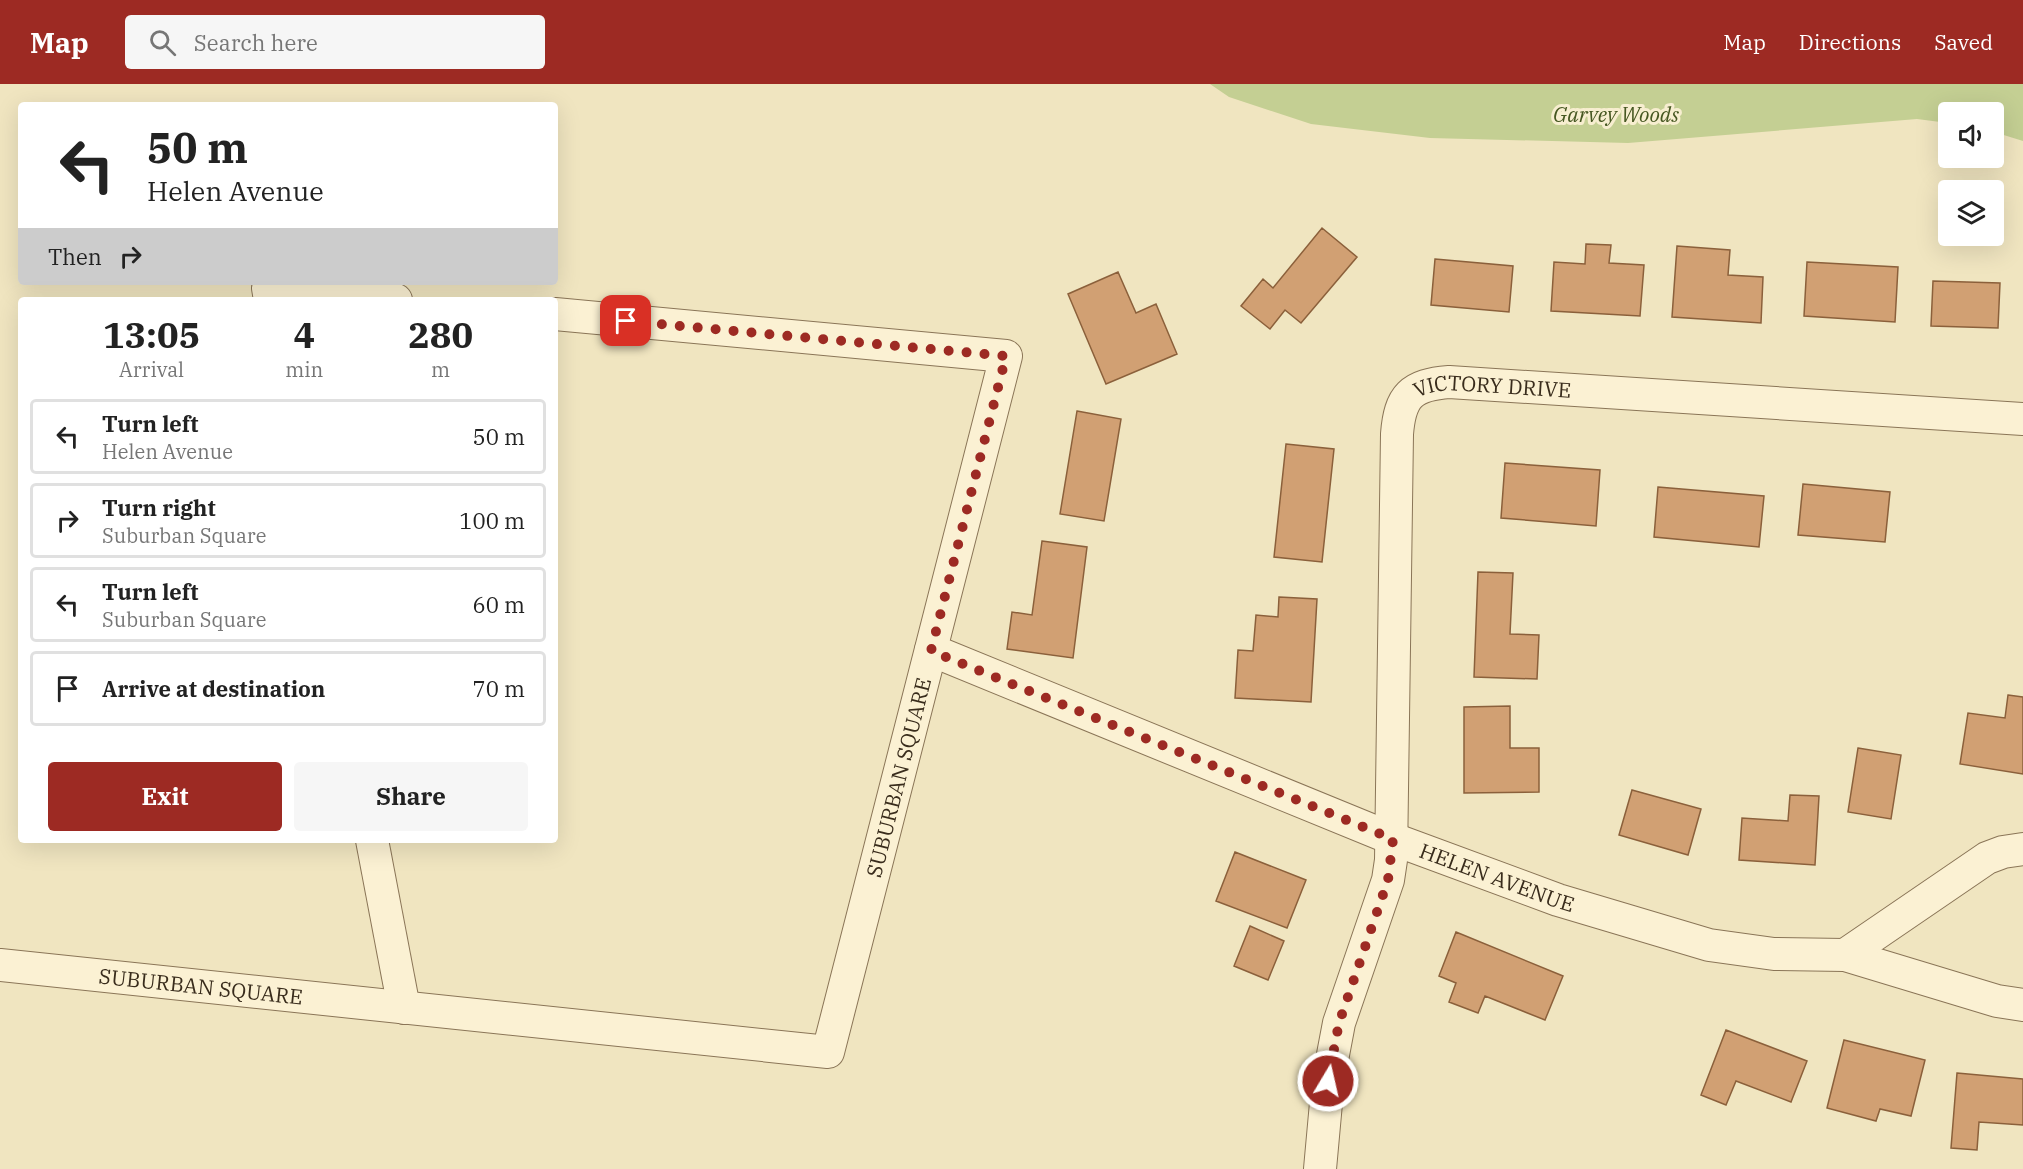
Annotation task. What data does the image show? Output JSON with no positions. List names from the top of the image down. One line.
{"streets":{"street":["VICTORY DRIVE","SUBURBAN SQUARE","HELEN AVENUE"]},"crossings":[["VICTORY DRIVE","HELEN AVENUE"],["SUBURBAN SQUARE","HELEN AVENUE"]],"parks":["Garvey Woods"],"page":{"header":"Map","search":"Search here","nav":["Map","Directions","Saved"],"turn":["50 m","Helen Avenue"],"then":"Then","eta":["13:05","Arrival","4","min","280","m"],"list":[{"name":"Turn left","note":"Helen Avenue","value":"50 m"},{"name":"Turn right","note":"Suburban Square","value":"100 m"},{"name":"Turn left","note":"Suburban Square","value":"60 m"},{"name":"Arrive at destination","value":"70 m"}],"buttons":["Exit","Share"]}}
